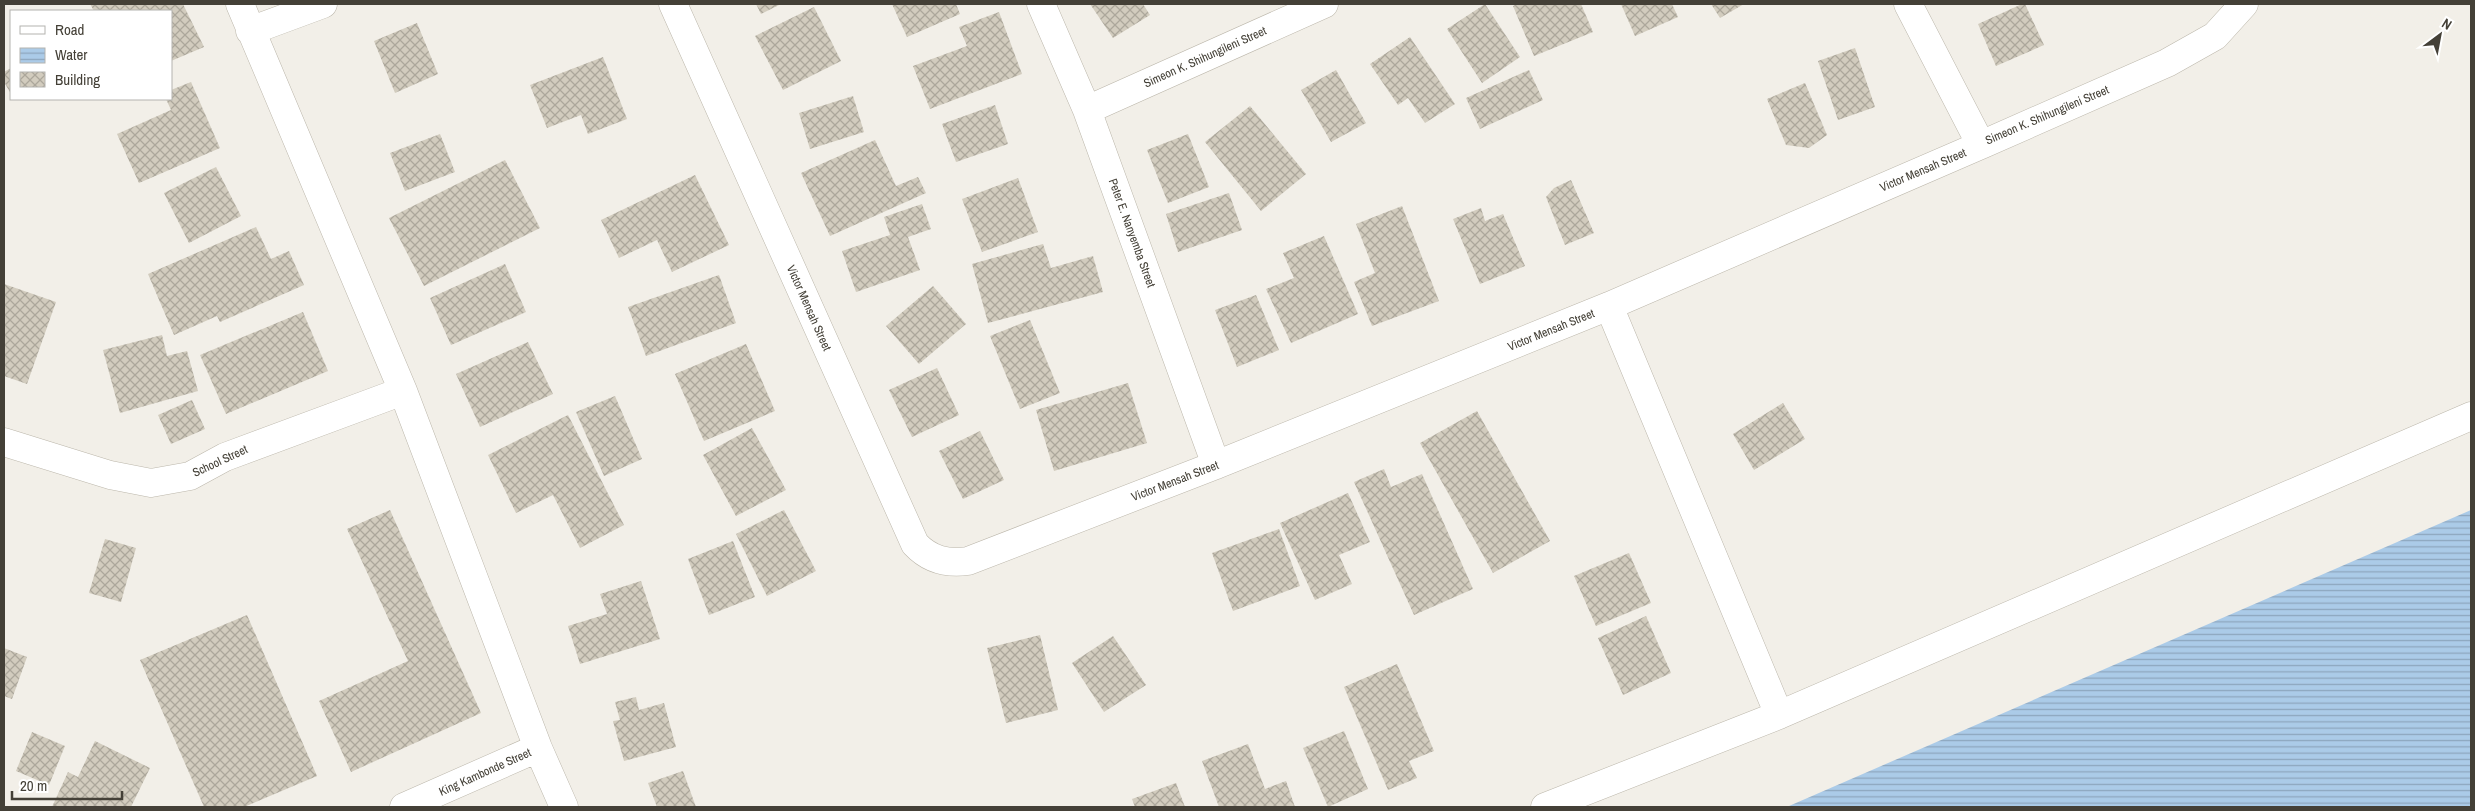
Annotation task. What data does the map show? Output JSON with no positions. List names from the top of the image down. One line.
{"streets":{"street":["Simeon K. Shihungileni Street","Victor Mensah Street","Peter E. Nanyemba Street","School Street","King Kambonde Street"]},"crossings":[["Simeon K. Shihungileni Street","Victor Mensah Street"],["Simeon K. Shihungileni Street","Peter E. Nanyemba Street"],["Victor Mensah Street","Peter E. Nanyemba Street"]],"legend":["Road","Water","Building"],"scale_bar":"20 m","north":"top right"}
